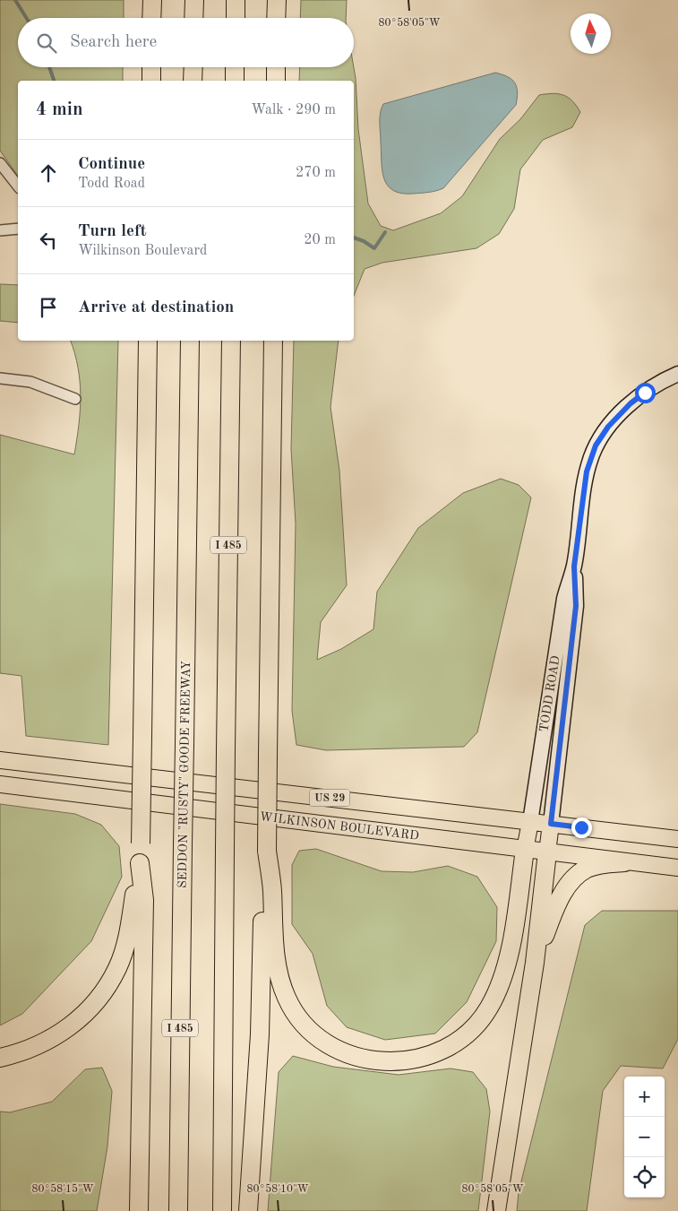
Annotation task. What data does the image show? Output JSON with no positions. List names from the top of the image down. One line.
{"streets":{"highway":["I 485","SEDDON \"RUSTY\" GOODE FREEWAY"],"main road":["US 29","WILKINSON BOULEVARD"],"street":["TODD ROAD"]},"crossings":[["TODD ROAD","WILKINSON BOULEVARD"]],"north":"top","page":{"search":"Search here","heading":["4 min","Walk · 290 m"],"list":[["Continue","Todd Road","270 m"],["Turn left","Wilkinson Boulevard","20 m"],"Arrive at destination"],"map_buttons":["+","−"]},"coordinates":["80°58'05\"W","80°58'15\"W","80°58'10\"W"]}
